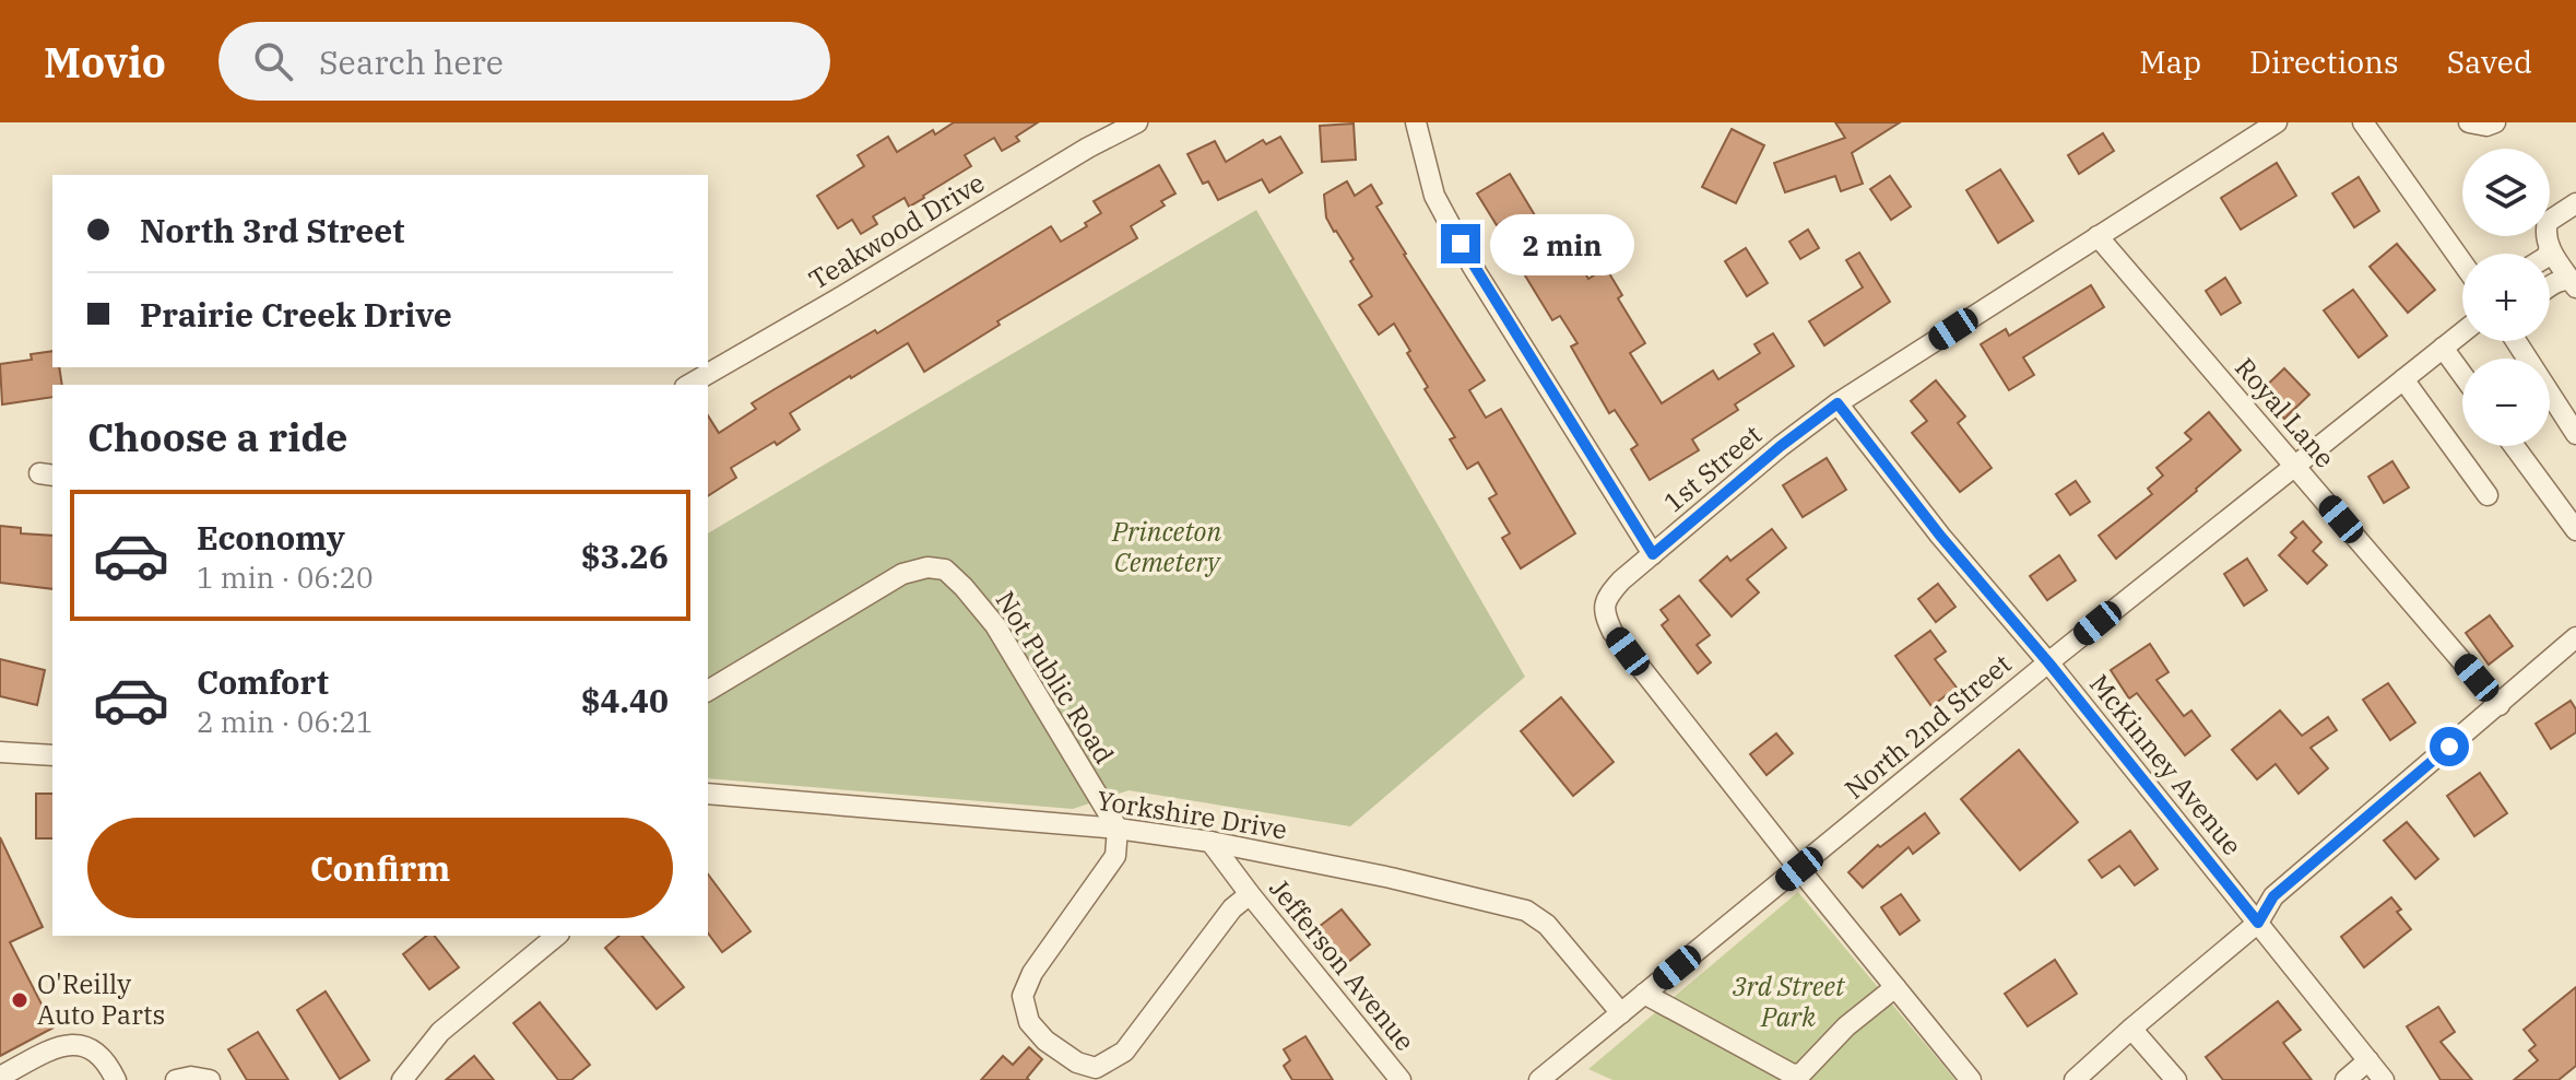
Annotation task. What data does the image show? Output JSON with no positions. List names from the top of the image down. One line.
{"streets":{"street":["Teakwood Drive","Royal Lane","1st Street","Not Public Road","North 2nd Street","McKinney Avenue","Yorkshire Drive","Jefferson Avenue"]},"crossings":[["Royal Lane","1st Street"],["Royal Lane","North 2nd Street"],["1st Street","North 2nd Street"],["1st Street","McKinney Avenue"],["Not Public Road","Yorkshire Drive"],["North 2nd Street","McKinney Avenue"],["North 2nd Street","Yorkshire Drive"],["Yorkshire Drive","Jefferson Avenue"]],"parks":["Princeton Cemetery","3rd Street Park"],"places":["O'Reilly Auto Parts"],"page":{"header":"Movio","search":"Search here","nav":["Map","Directions","Saved"],"map_buttons":["+","−"],"banner":["North 3rd Street","Prairie Creek Drive"],"bubble":"2 min","heading":"Choose a ride","list":[{"name":"Economy","note":"1 min · 06:20","value":"$3.26"},{"name":"Comfort","note":"2 min · 06:21","value":"$4.40"}],"buttons":"Confirm"}}
